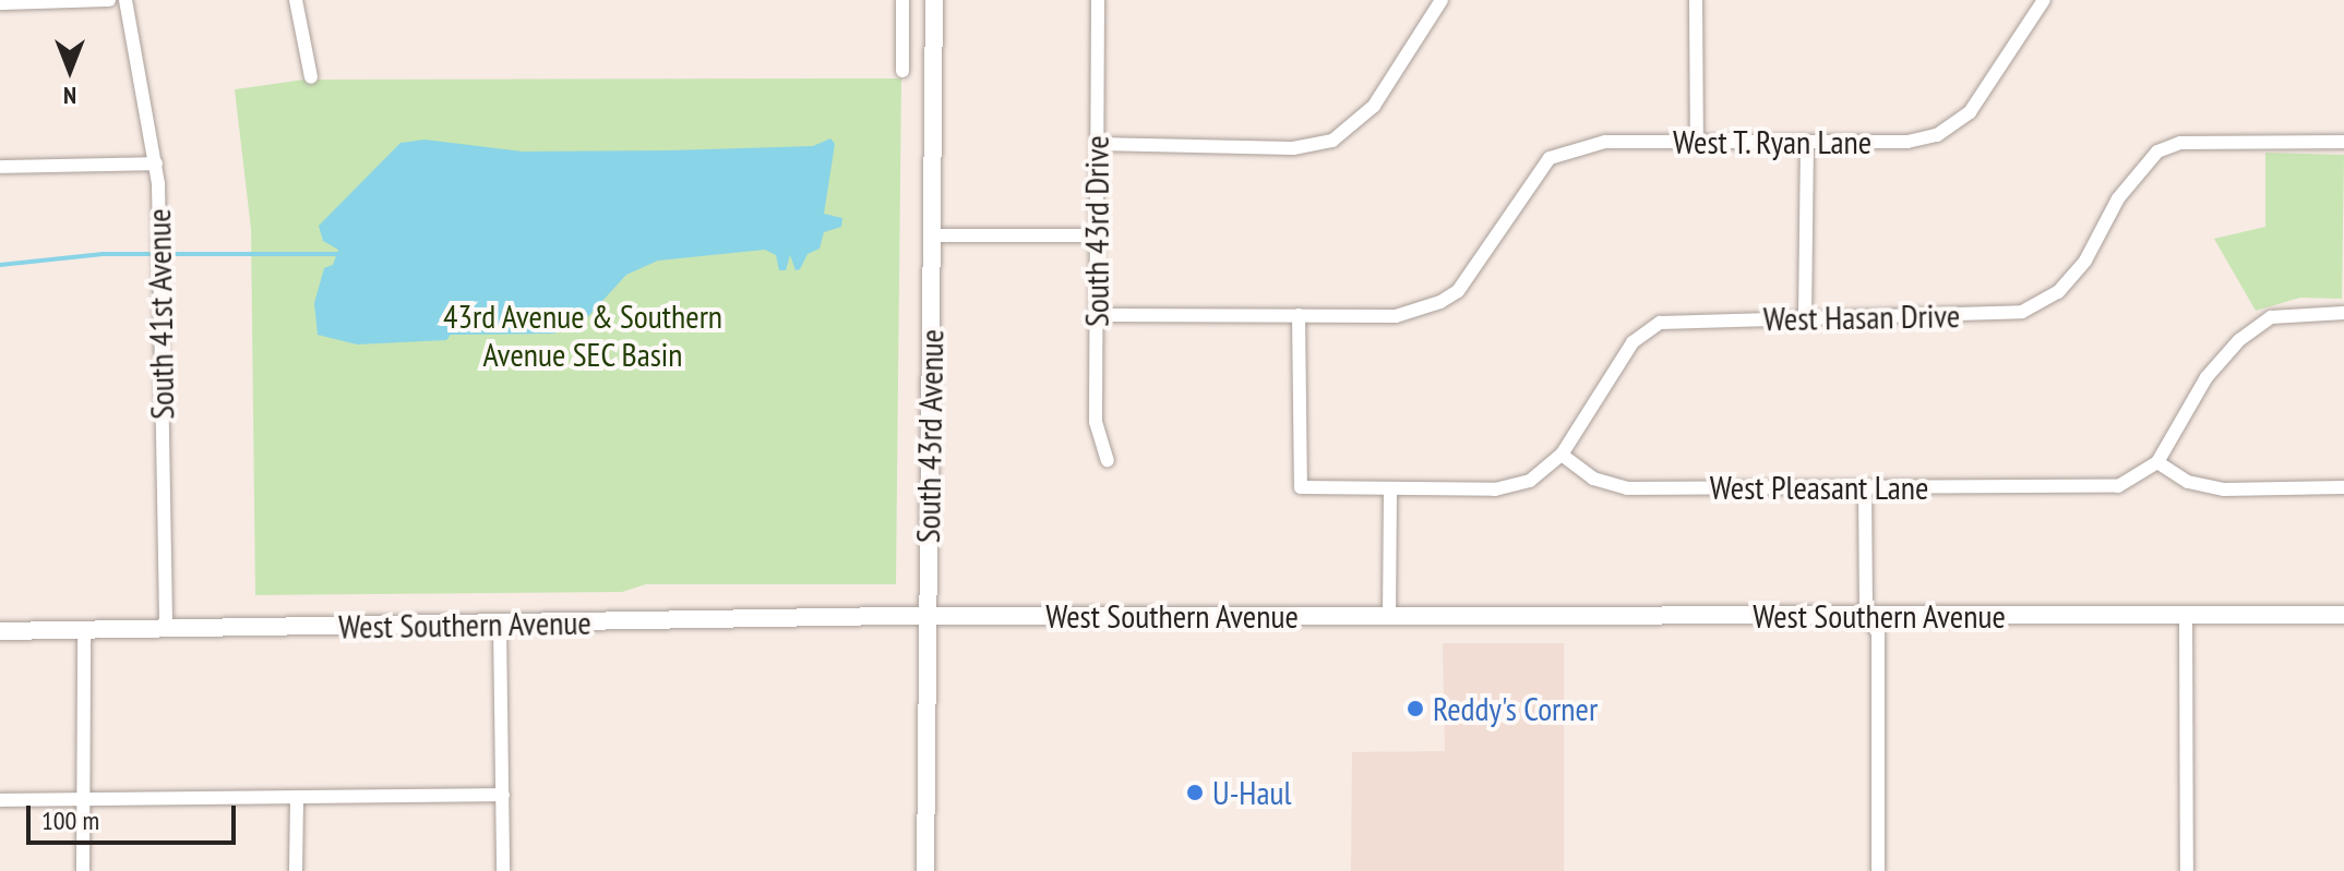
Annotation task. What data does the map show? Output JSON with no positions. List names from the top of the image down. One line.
{"streets":{"main road":["South 43rd Avenue","West Southern Avenue"],"street":["West T. Ryan Lane","South 43rd Drive","South 41st Avenue","West Hasan Drive","West Pleasant Lane"]},"crossings":[["South 41st Avenue","West Southern Avenue"],["West Hasan Drive","West Pleasant Lane"],["South 43rd Avenue","West Southern Avenue"]],"parks":["43rd Avenue & Southern Avenue SEC Basin"],"places":["Reddy's Corner","U-Haul"],"scale_bar":"100 m","north":"bottom"}
